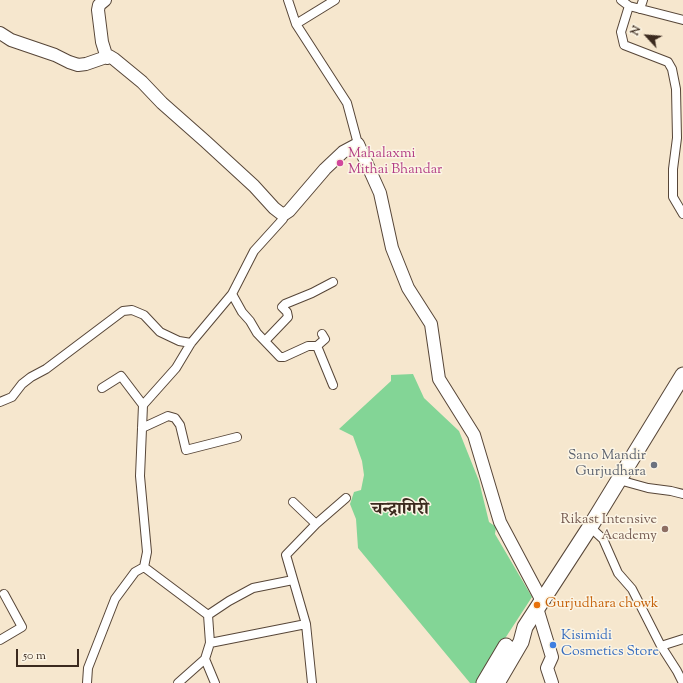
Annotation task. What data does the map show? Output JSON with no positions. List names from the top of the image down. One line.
{"districts":["चन्द्रागिरी"],"places":["Mahalaxmi Mithai Bhandar","Sano Mandir Gurjudhara","Rikast Intensive Academy","Gurjudhara chowk","Kisimidi Cosmetics Store"],"scale_bar":"50 m","north":"top left"}
